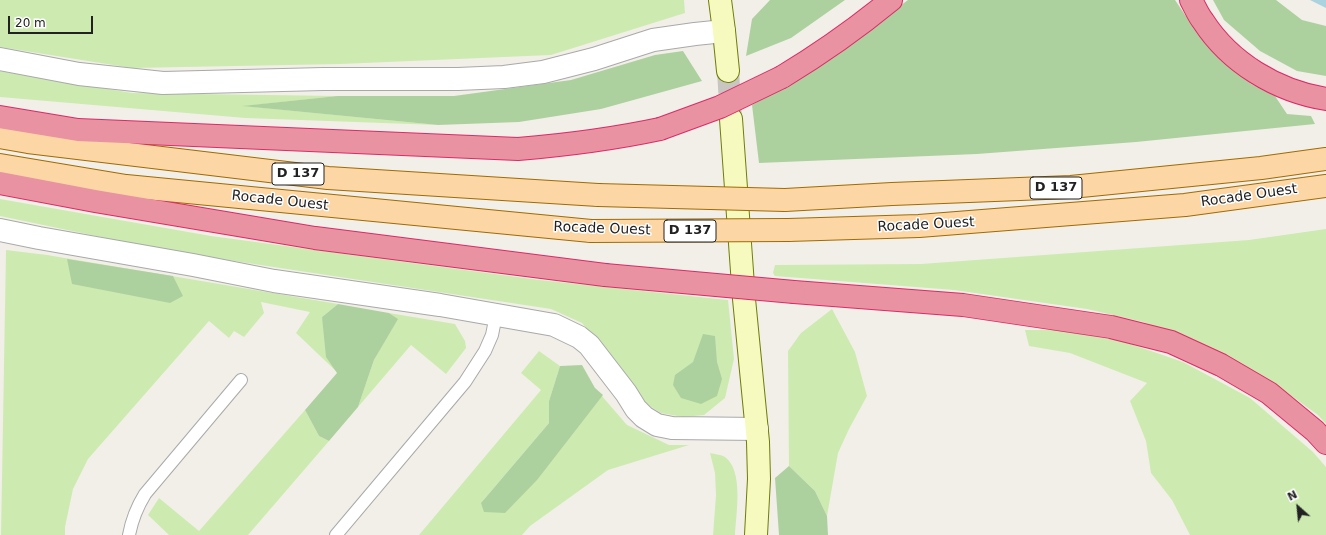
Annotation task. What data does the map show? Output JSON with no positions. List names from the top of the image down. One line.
{"streets":{"main road":["D 137","Rocade Ouest"]},"scale_bar":"20 m","north":"top left"}
